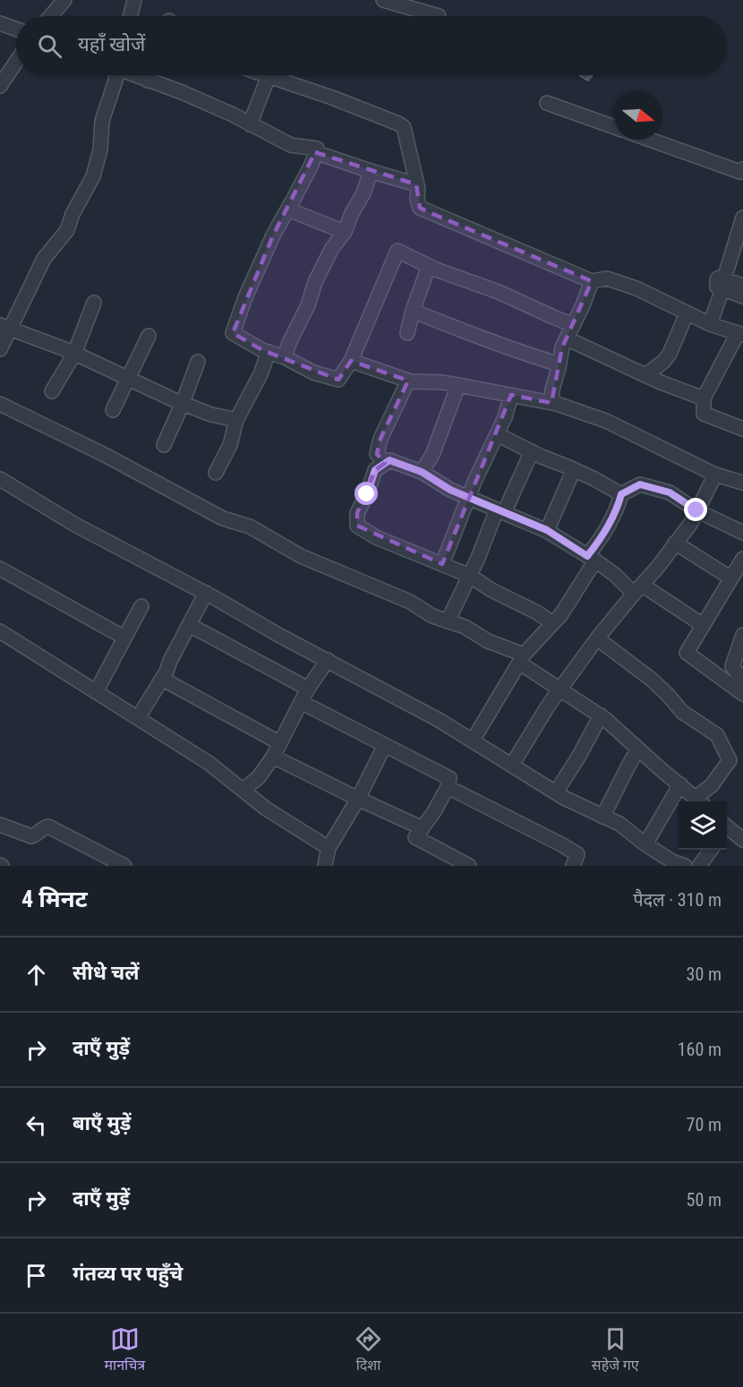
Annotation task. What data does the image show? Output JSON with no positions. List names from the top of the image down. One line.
{"north":"right","page":{"search":"यहाँ खोजें","heading":["4 मिनट","पैदल · 310 m"],"list":[["सीधे चलें","30 m"],["दाएँ मुड़ें","160 m"],["बाएँ मुड़ें","70 m"],["दाएँ मुड़ें","50 m"],"गंतव्य पर पहुँचे"],"nav":["मानचित्र","दिशा","सहेजे गए"]}}
